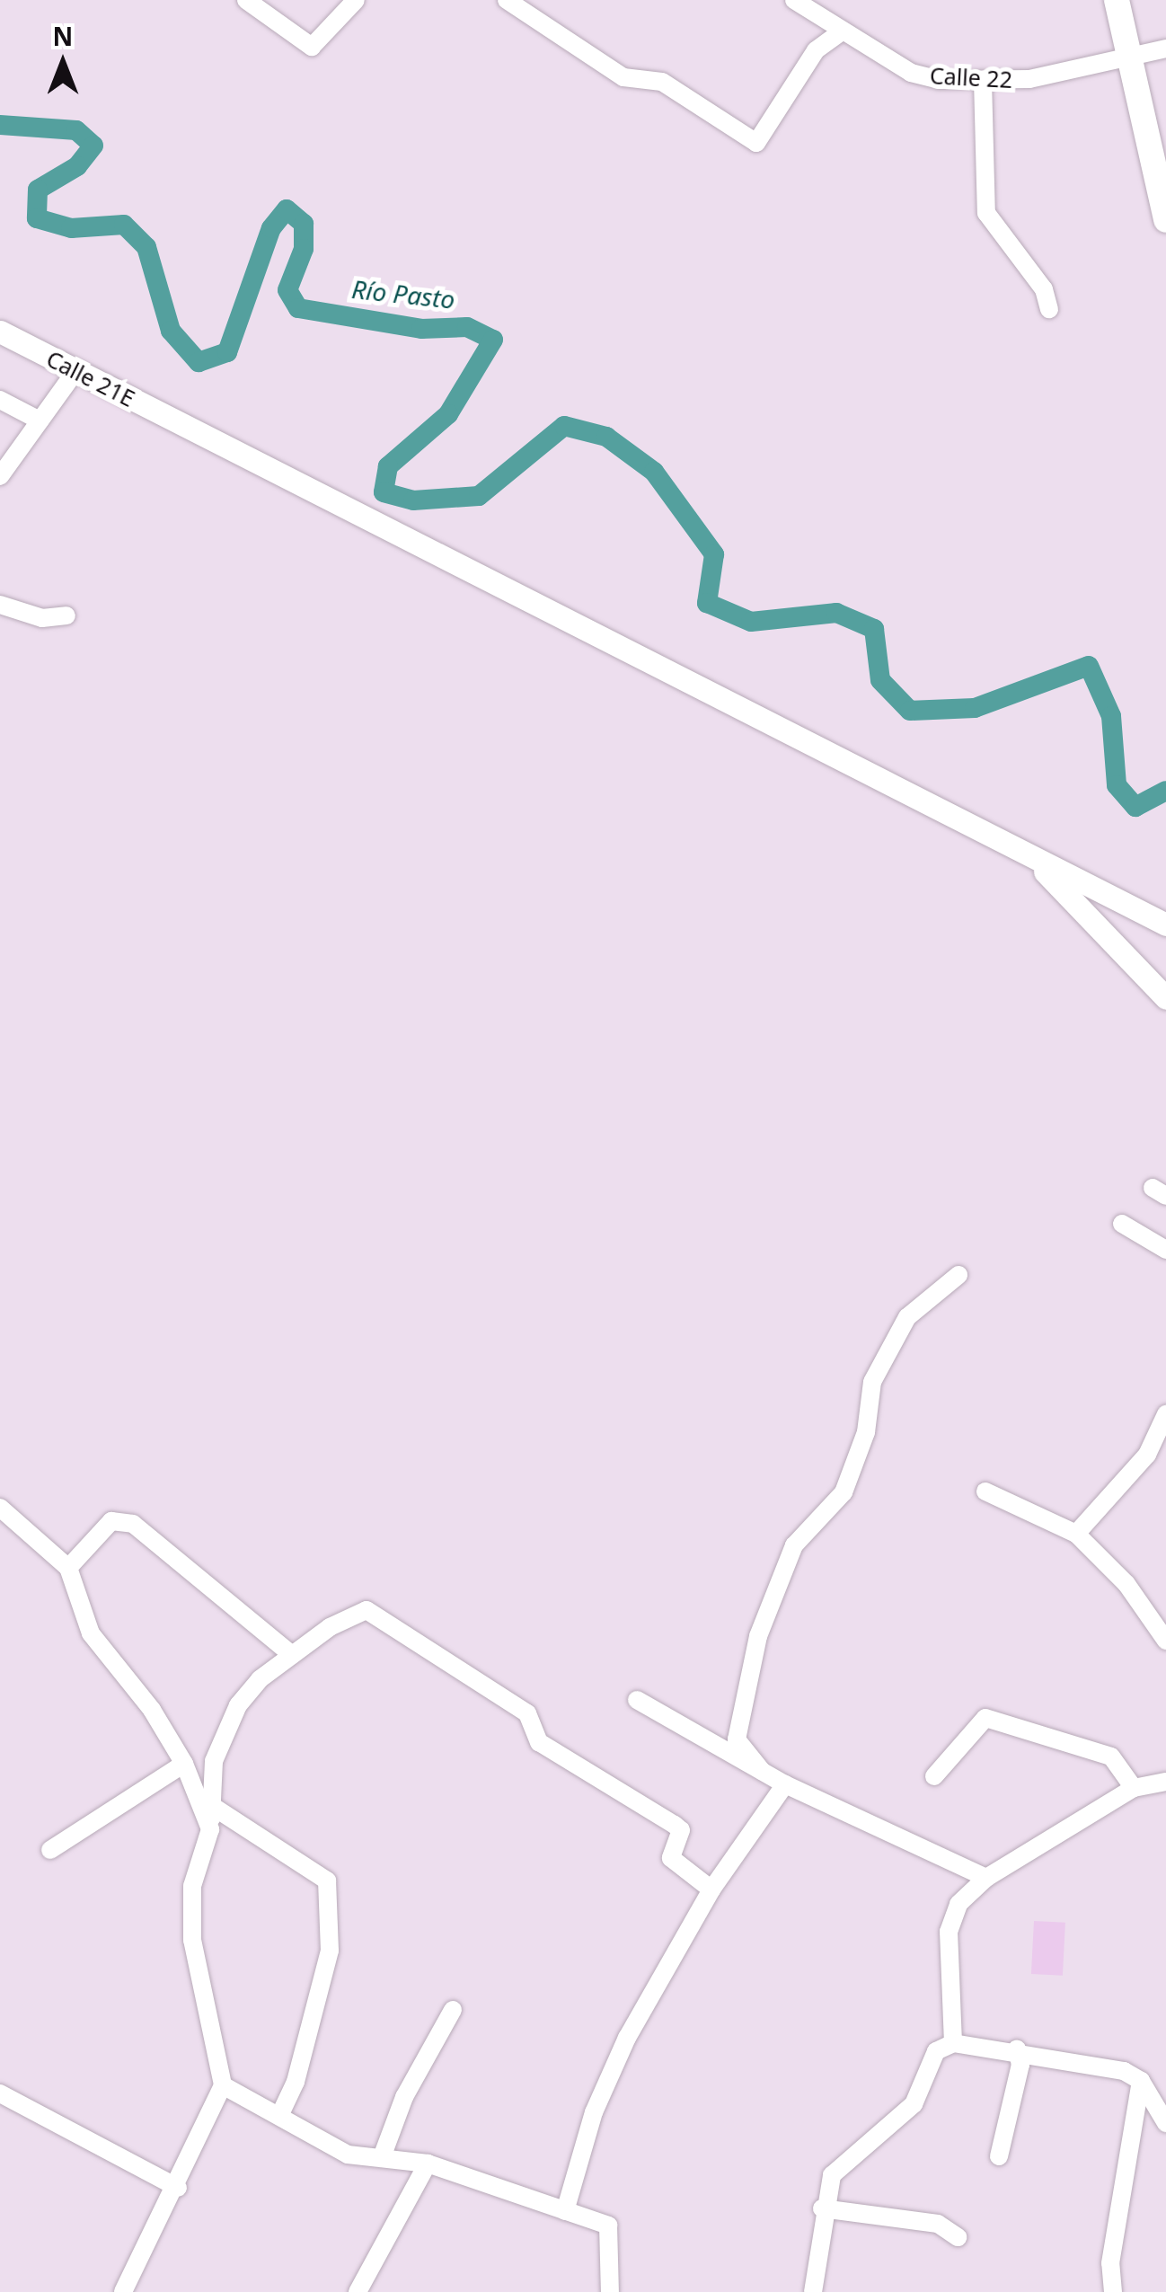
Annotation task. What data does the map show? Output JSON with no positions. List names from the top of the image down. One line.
{"streets":{"main road":["Calle 21E"],"street":["Calle 22"]},"water":["Río Pasto"],"north":"top"}
